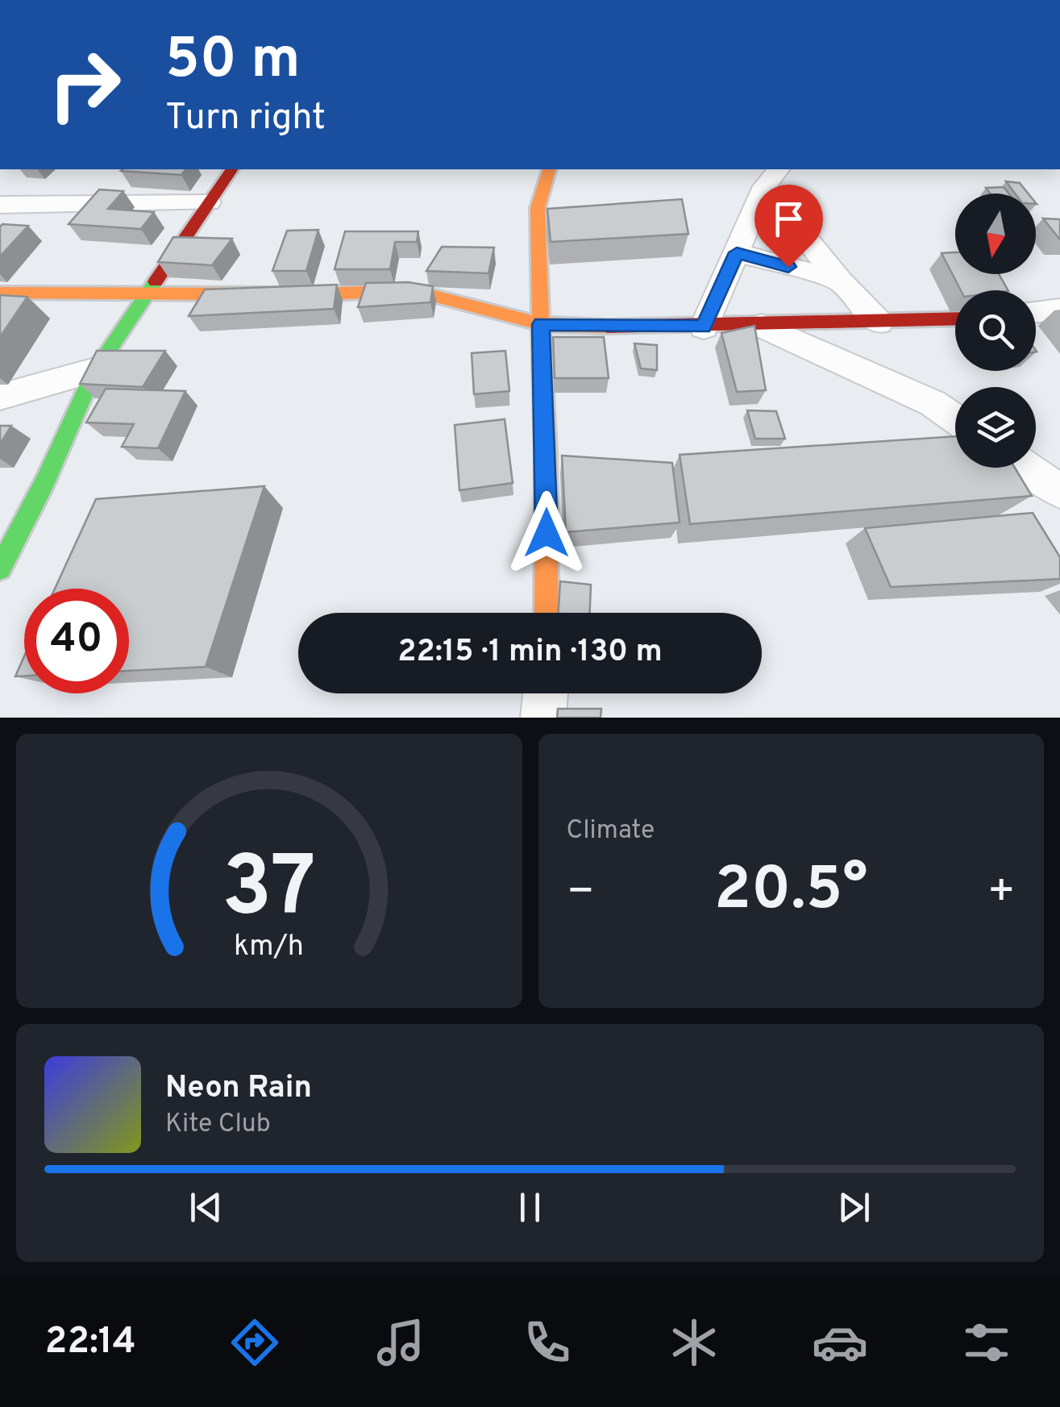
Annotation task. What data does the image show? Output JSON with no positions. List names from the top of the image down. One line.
{"north":"bottom","page":{"turn":["50 m","Turn right"],"limit":"40","trip":"22:15 · 1 min · 130 m","tile":"Climate","heat":["−","20.5°","+"],"song":["Neon Rain","Kite Club"],"tabs":"22:14","gauge":["37","km/h"]}}
